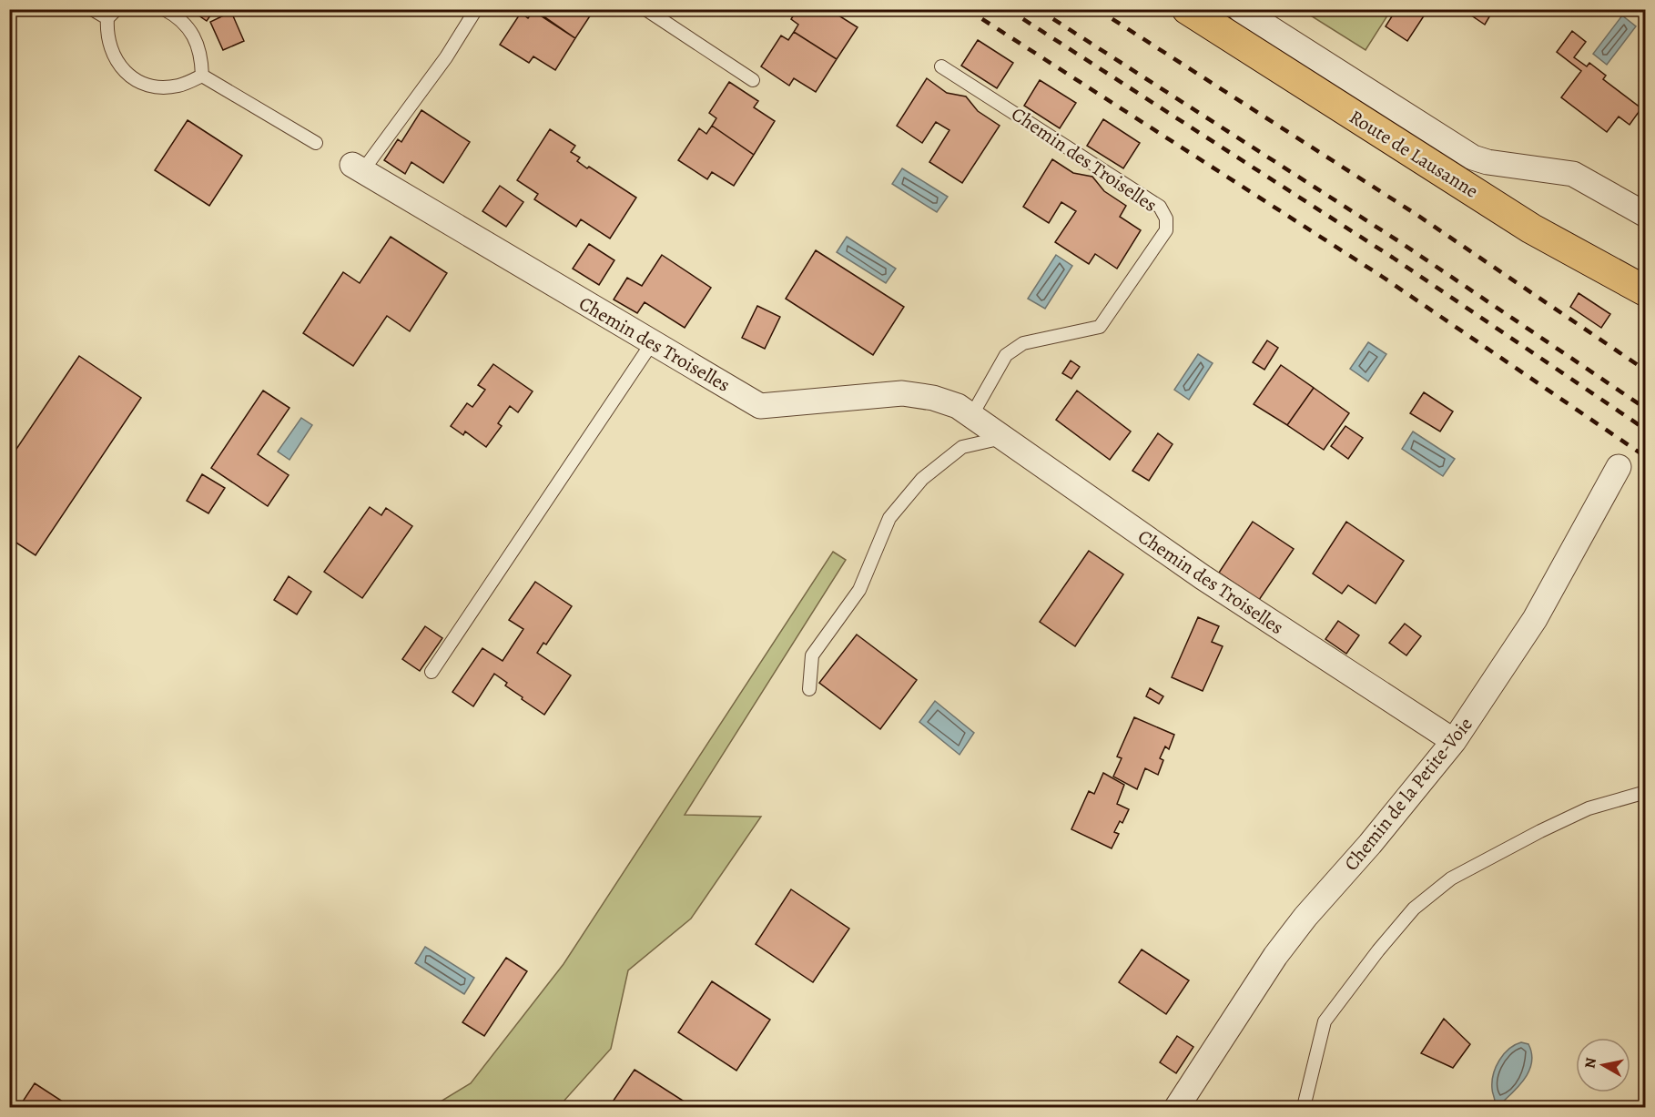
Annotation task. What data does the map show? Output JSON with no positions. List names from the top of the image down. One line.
{"streets":{"main road":["Route de Lausanne"],"street":["Chemin des Troiselles","Chemin de la Petite-Voie"]},"crossings":[["Chemin des Troiselles","Chemin de la Petite-Voie"]],"north":"left"}
